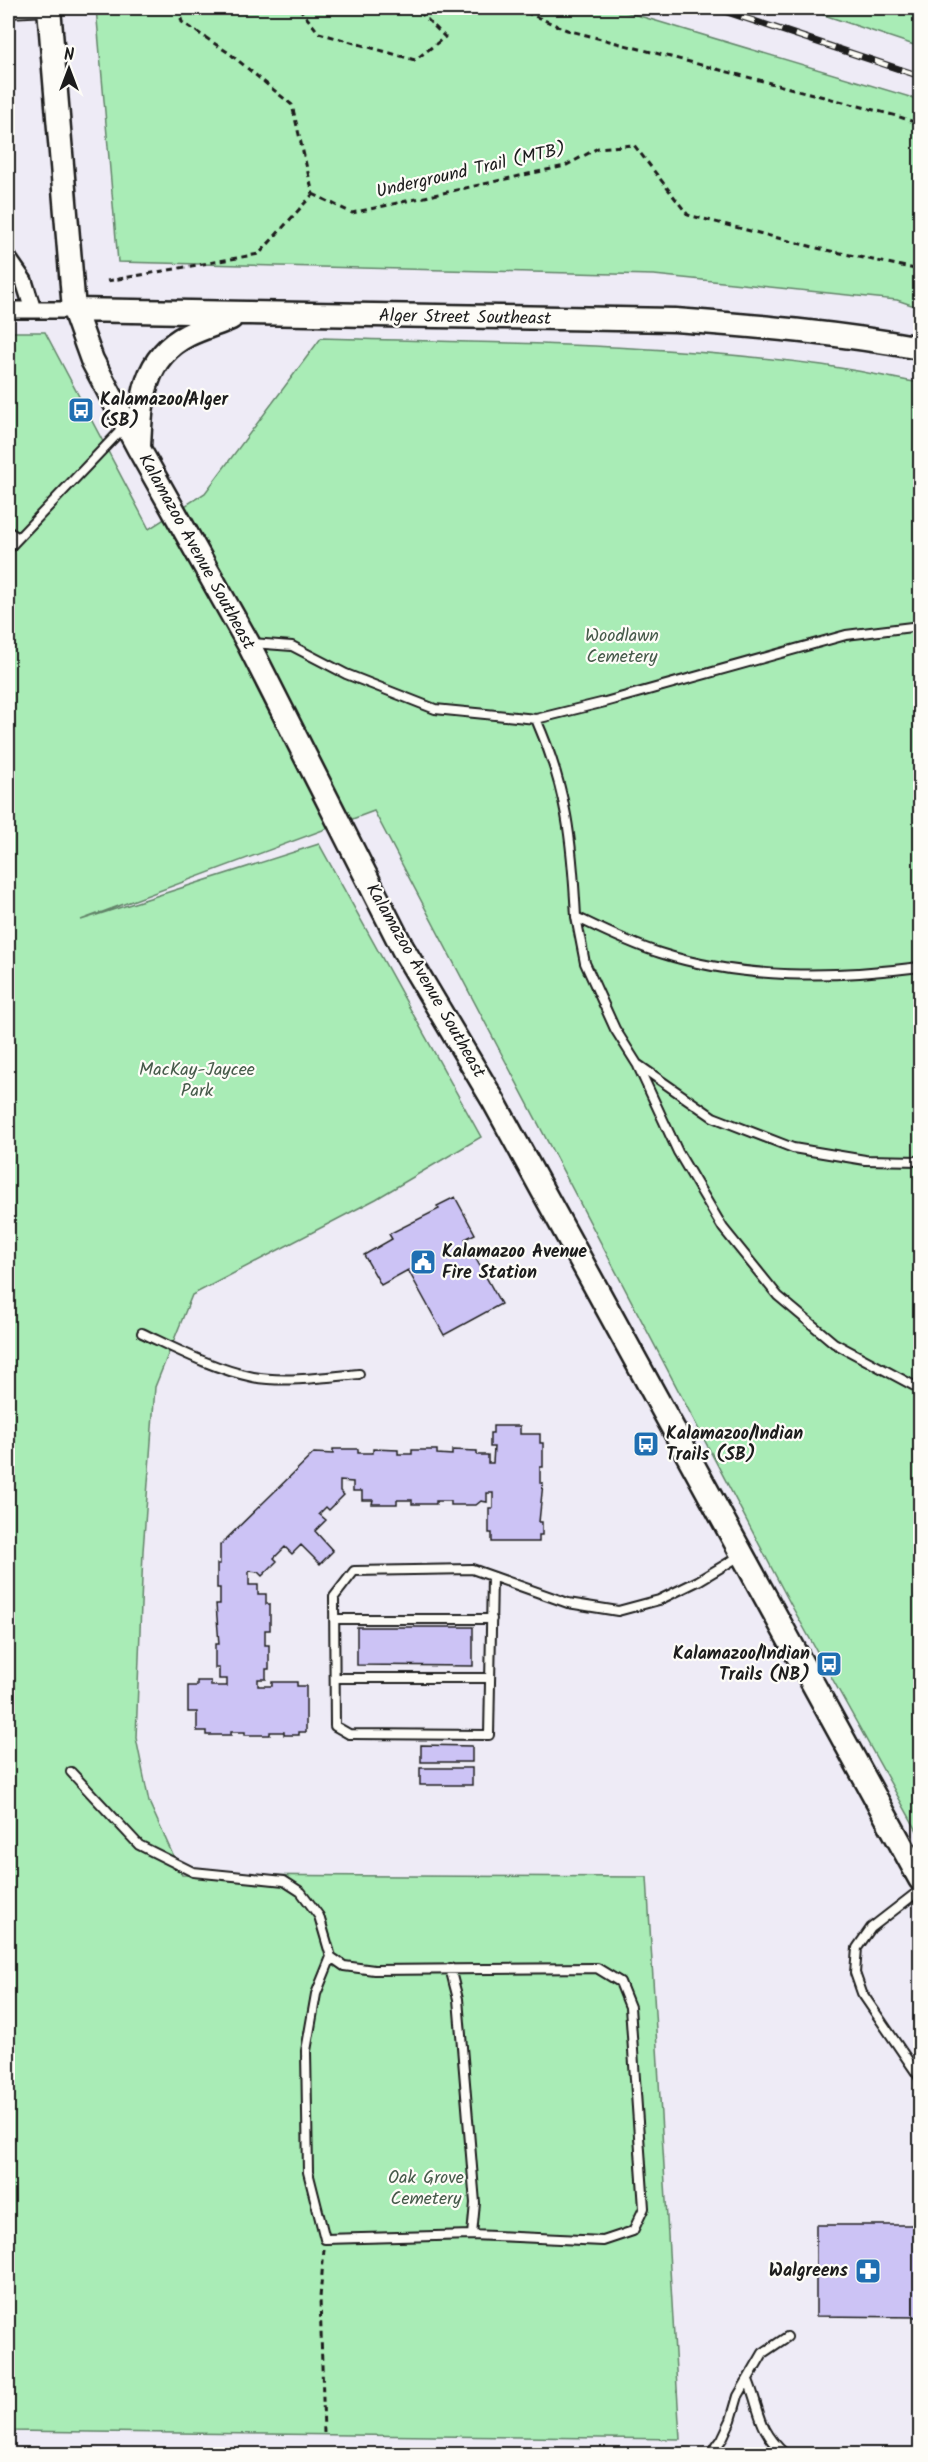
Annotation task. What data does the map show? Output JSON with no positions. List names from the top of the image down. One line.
{"streets":{"main road":["Alger Street Southeast","Kalamazoo Avenue Southeast"],"path":["Underground Trail (MTB)"]},"crossings":[["Alger Street Southeast","Kalamazoo Avenue Southeast"]],"parks":["Woodlawn Cemetery","MacKay-Jaycee Park","Oak Grove Cemetery"],"places":{"bus stop":["Kalamazoo/Alger (SB)","Kalamazoo/Indian Trails (SB)","Kalamazoo/Indian Trails (NB)"],"public building":["Kalamazoo Avenue Fire Station"],"pharmacy":["Walgreens"]},"north":"top"}
